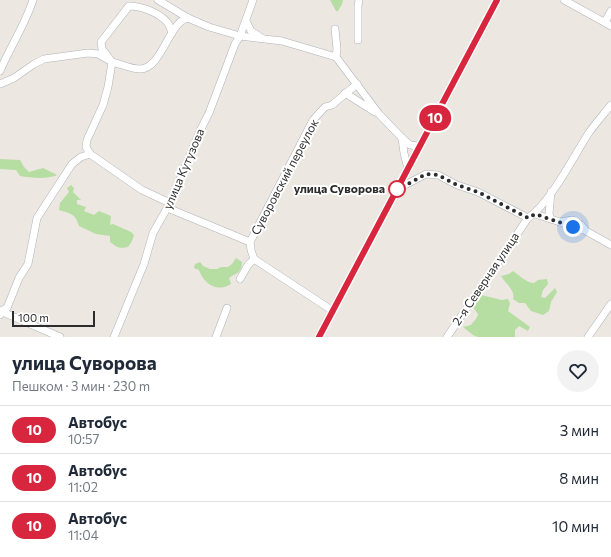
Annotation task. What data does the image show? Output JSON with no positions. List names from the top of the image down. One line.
{"streets":{"street":["улица Кутузова","Суворовский переулок","2-я Северная улица"]},"places":["улица Суворова"],"lines":["bus line 10"],"scale_bar":"100 m","page":{"on_map":"10","scale":"100 m","heading":["улица Суворова","Пешком · 3 мин · 230 m"],"list":[{"mark":"10","name":"Автобус","note":"10:57","value":"3 мин"},{"mark":"10","name":"Автобус","note":"11:02","value":"8 мин"},{"mark":"10","name":"Автобус","note":"11:04","value":"10 мин"}]}}
